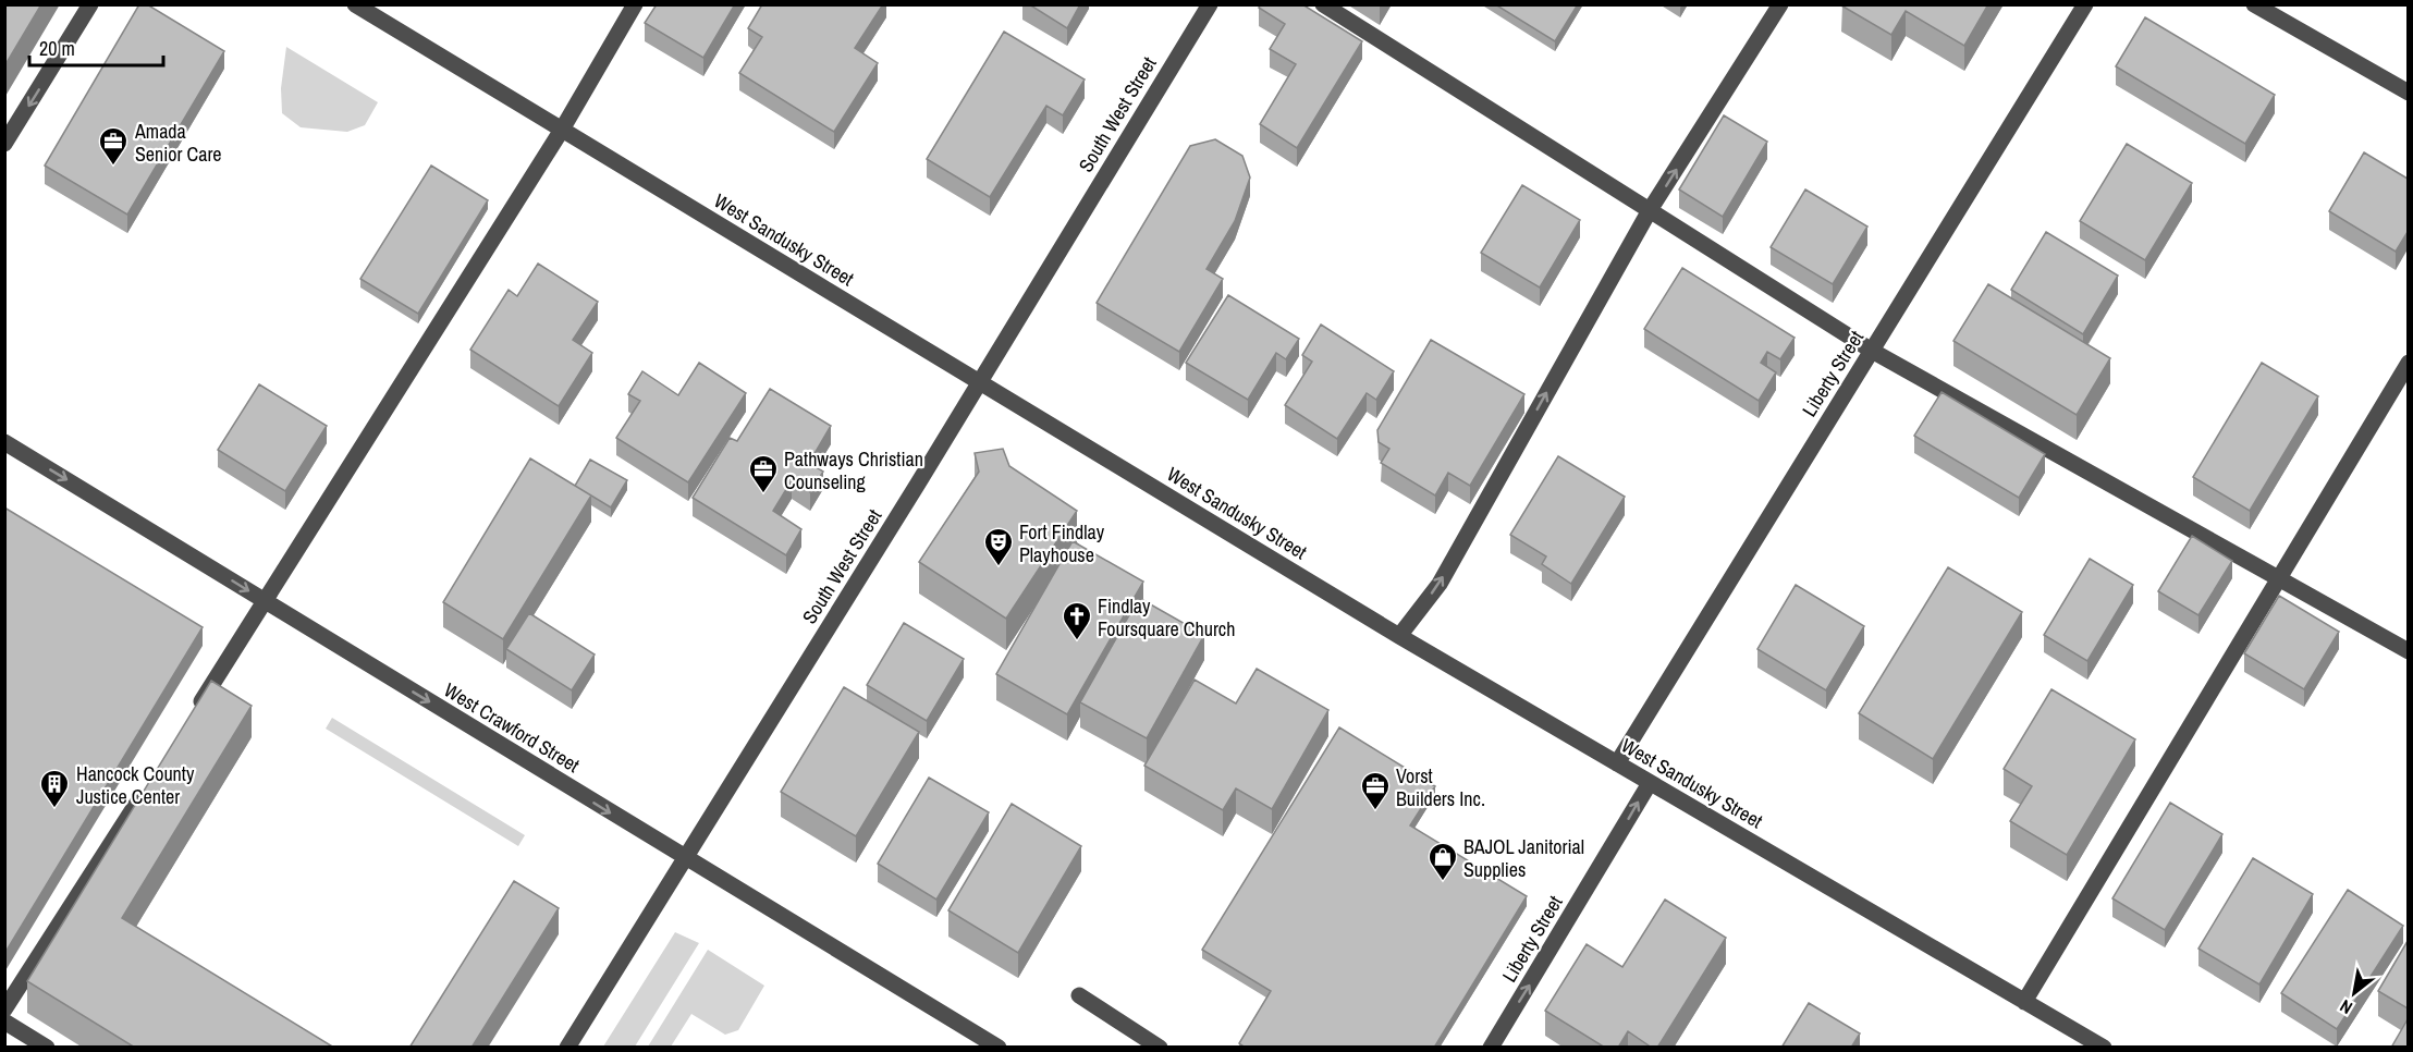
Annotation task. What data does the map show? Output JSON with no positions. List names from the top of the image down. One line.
{"streets":{"street":["South West Street","West Sandusky Street","Liberty Street","West Crawford Street"]},"crossings":[["South West Street","West Sandusky Street"],["South West Street","West Crawford Street"],["West Sandusky Street","Liberty Street"]],"one_way":["West Crawford Street"],"places":{"office":["Amada Senior Care","Pathways Christian Counseling","Vorst Builders Inc."],"theatre":["Fort Findlay Playhouse"],"church":["Findlay Foursquare Church"],"building":["Hancock County Justice Center"],"shop":["BAJOL Janitorial Supplies"]},"scale_bar":"20 m","north":"bottom left"}
